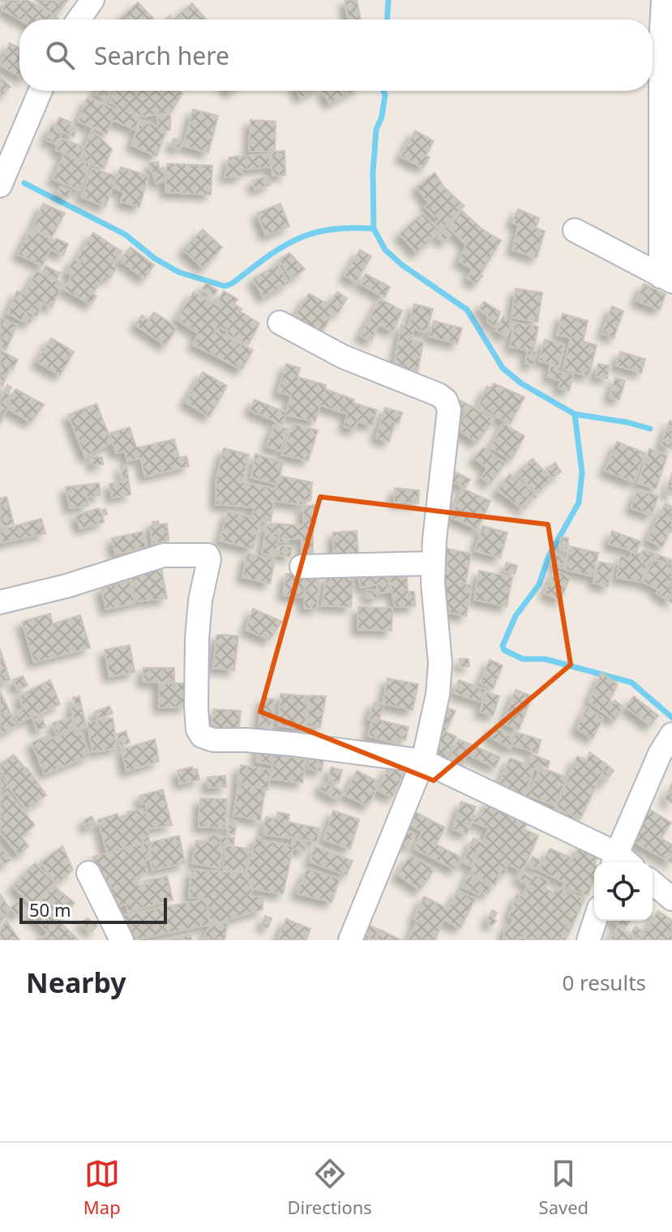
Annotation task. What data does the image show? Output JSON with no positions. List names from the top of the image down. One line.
{"scale_bar":"50 m","page":{"search":"Search here","scale":"50 m","heading":["Nearby","0 results"],"nav":["Map","Directions","Saved"]}}
